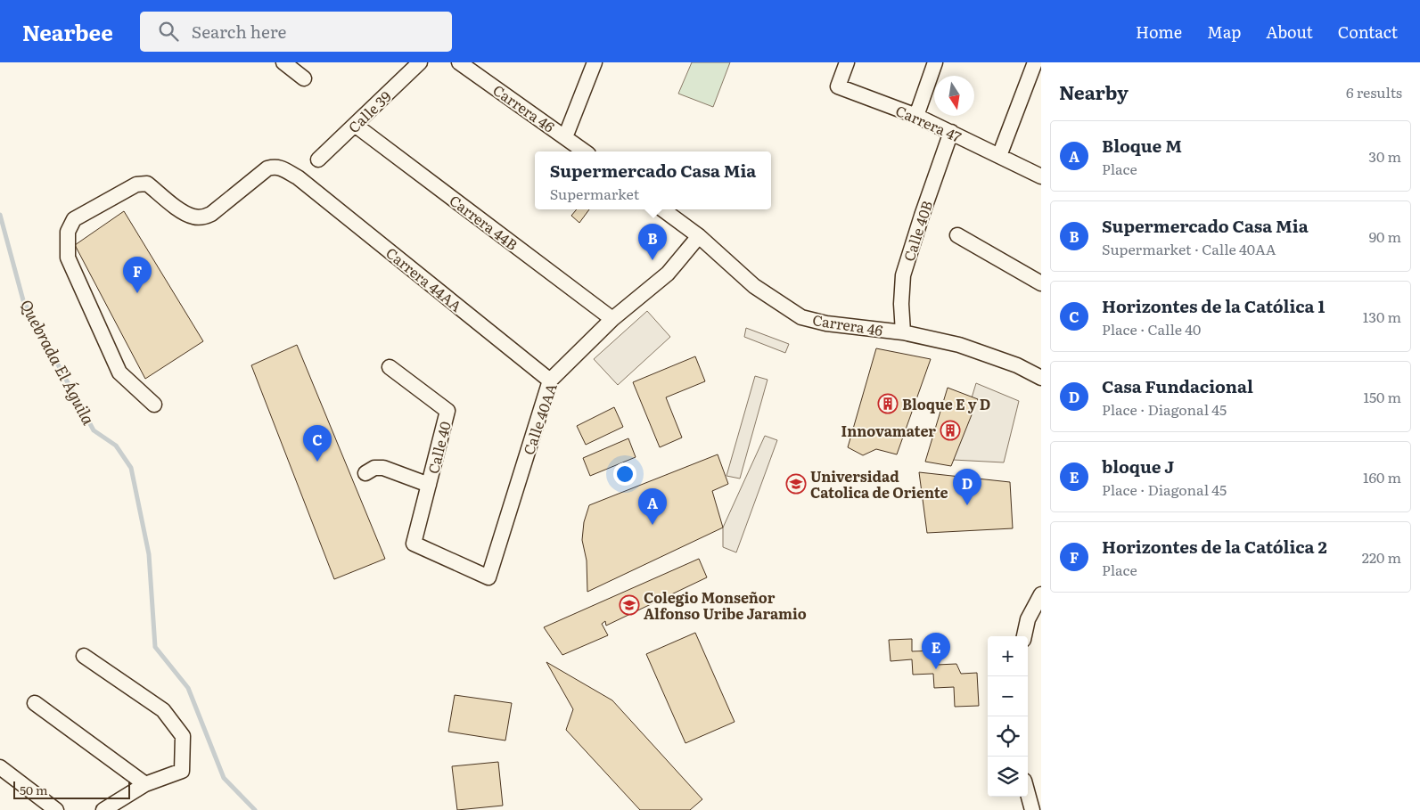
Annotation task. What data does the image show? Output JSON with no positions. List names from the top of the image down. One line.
{"streets":{"street":["Carrera 46","Calle 39","Carrera 47","Carrera 44B","Calle 40B","Carrera 44AA","Calle 40AA","Calle 40"]},"crossings":[["Carrera 46","Calle 40B"],["Carrera 46","Calle 40AA"],["Calle 39","Carrera 44B"],["Carrera 47","Calle 40B"],["Carrera 44B","Calle 40AA"],["Carrera 44AA","Calle 40AA"],["Calle 40AA","Calle 40"]],"water":["Quebrada El Águila"],"places":{"building":["Bloque E y D","Innovamater"],"school or university":["Universidad Catolica de Oriente","Colegio Monseñor Alfonso Uribe Jaramio"]},"scale_bar":"50 m","north":"bottom","page":{"header":"Nearbee","search":"Search here","nav":["Home","Map","About","Contact"],"heading":["Nearby","6 results"],"list":[{"mark":"A","name":"Bloque M","note":"Place","value":"30 m"},{"mark":"B","name":"Supermercado Casa Mia","note":"Supermarket · Calle 40AA","value":"90 m"},{"mark":"C","name":"Horizontes de la Católica 1","note":"Place · Calle 40","value":"130 m"},{"mark":"D","name":"Casa Fundacional","note":"Place · Diagonal 45","value":"150 m"},{"mark":"E","name":"bloque J","note":"Place · Diagonal 45","value":"160 m"},{"mark":"F","name":"Horizontes de la Católica 2","note":"Place","value":"220 m"}],"popup":["Supermercado Casa Mia","Supermarket"],"pins":["B","F","C","D","A","E"],"map_buttons":["+","−"],"scale":"50 m"}}
